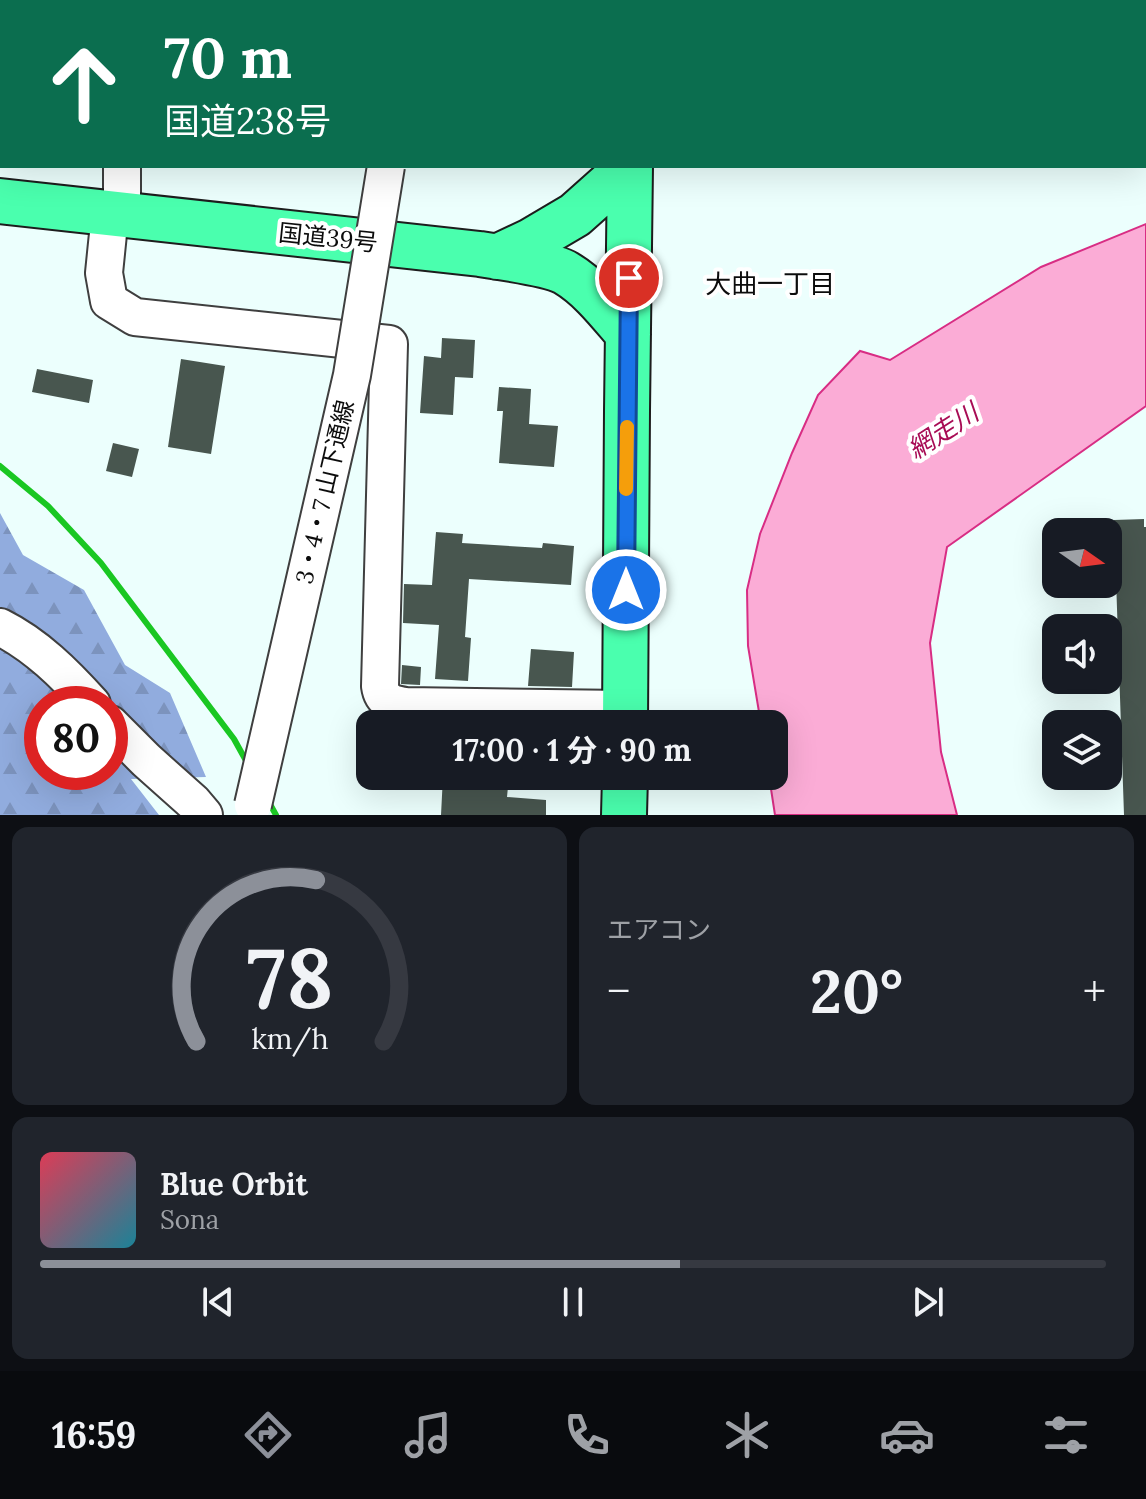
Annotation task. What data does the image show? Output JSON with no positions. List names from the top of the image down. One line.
{"streets":{"highway":["国道39号"],"street":["3・4・7 山下通線"]},"districts":["大曲一丁目"],"water":["網走川"],"north":"right","page":{"turn":["70 m","国道238号"],"limit":"80","trip":"17:00 · 1 分 · 90 m","tile":"エアコン","heat":["−","20°","+"],"song":["Blue Orbit","Sona"],"tabs":"16:59","gauge":["78","km/h"]}}
